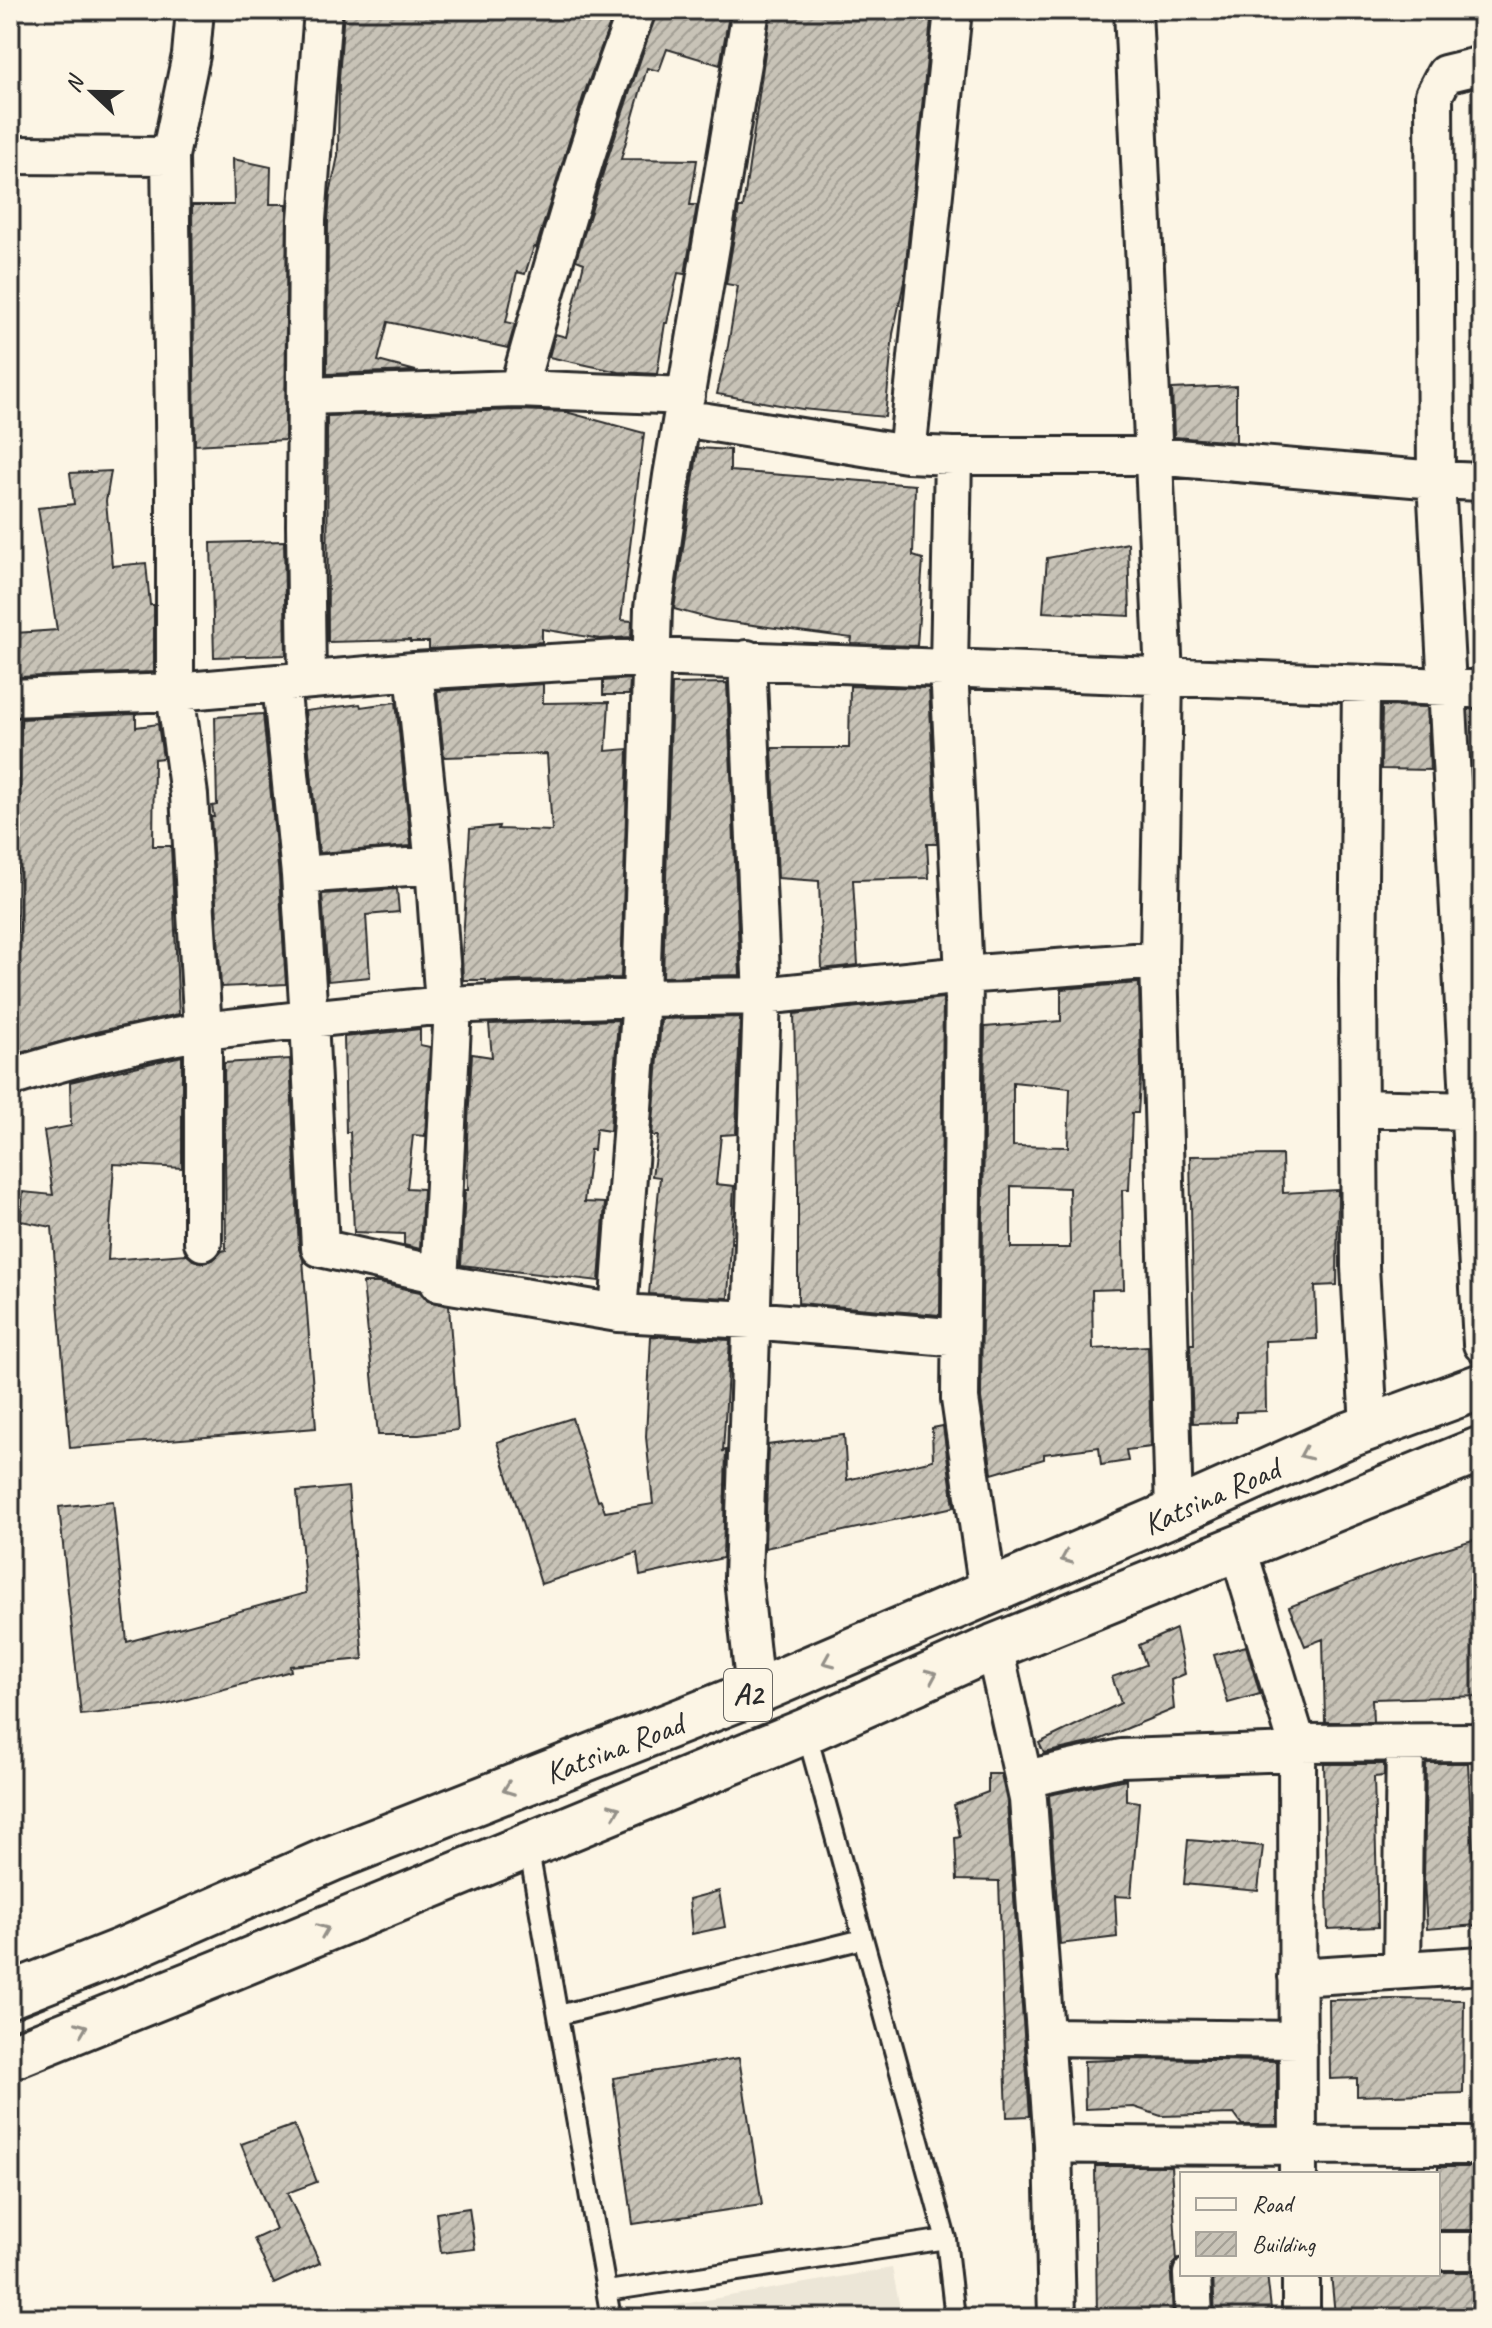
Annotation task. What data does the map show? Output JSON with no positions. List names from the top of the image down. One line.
{"streets":{"highway":["Katsina Road","A2"]},"legend":["Road","Building"],"north":"left"}
